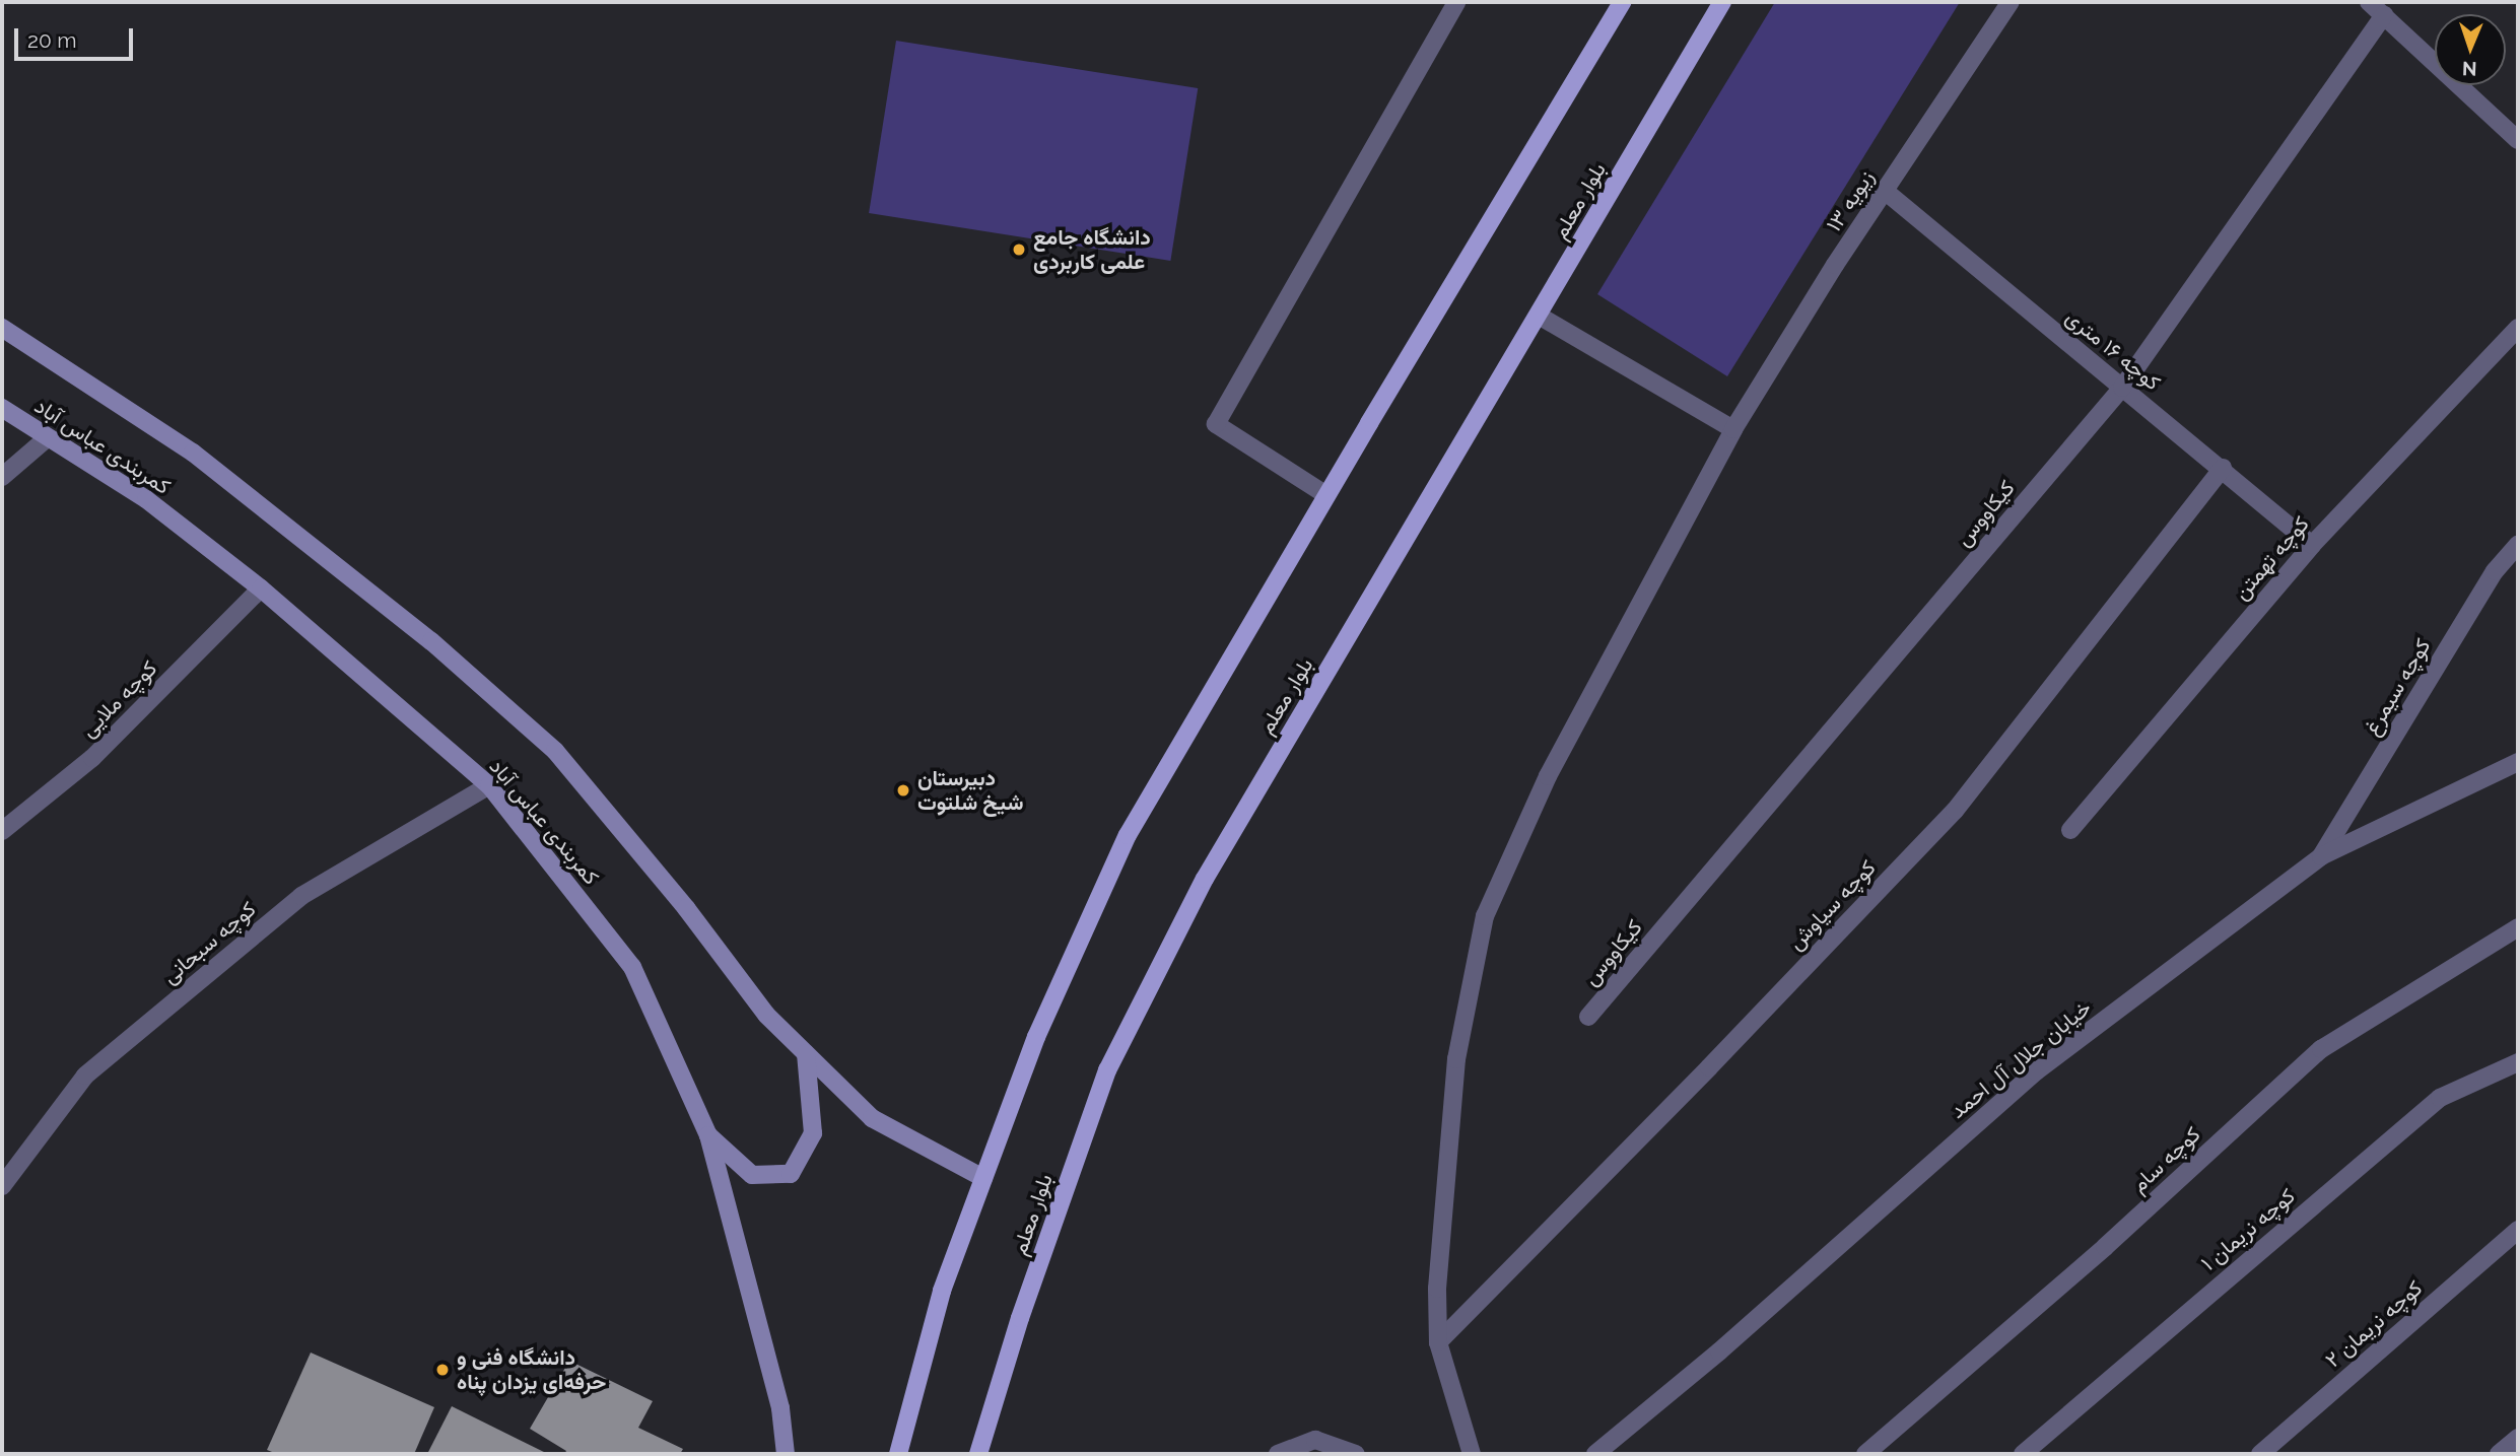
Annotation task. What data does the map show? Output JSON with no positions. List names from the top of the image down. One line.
{"streets":{"main road":["بلوار معلم","کمربندی عباس آباد"],"street":["زیویه ۱۳","کوچه ۱۶ متری","کیکاووس","کوچه تهمتن","کوچه سیمرغ","کوچه ملایی","کوچه سیاوش","کوچه سبحانی","خیابان جلال آل احمد","کوچه سام","کوچه نریمان ۱","کوچه نریمان ۲"]},"crossings":[["زیویه ۱۳","کوچه ۱۶ متری"],["زیویه ۱۳","کوچه سیاوش"],["کوچه ۱۶ متری","کیکاووس"],["کوچه ۱۶ متری","کوچه تهمتن"],["کوچه ۱۶ متری","کوچه سیاوش"],["کمربندی عباس آباد","کوچه ملایی"],["کمربندی عباس آباد","کوچه سبحانی"],["کوچه سیمرغ","خیابان جلال آل احمد"]],"places":["دانشگاه جامع علمی کاربردی","دبیرستان شیخ شلتوت","دانشگاه فنی و حرفه‌ای یزدان پناه"],"scale_bar":"20 m","north":"bottom"}
